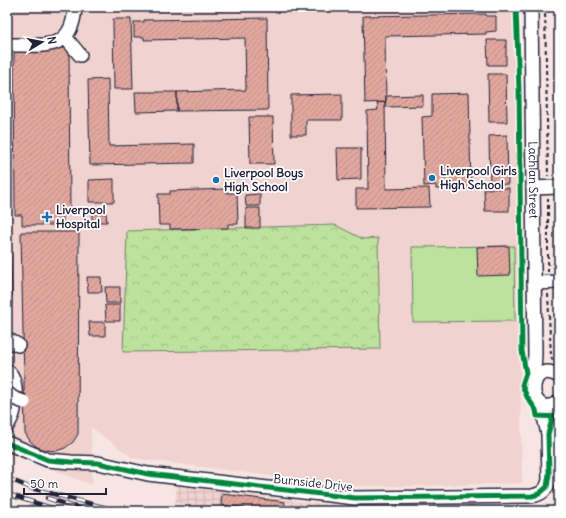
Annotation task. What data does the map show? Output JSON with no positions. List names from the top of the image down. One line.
{"streets":{"street":["Lachlan Street","Burnside Drive"]},"crossings":[["Lachlan Street","Burnside Drive"]],"places":{"other":["Liverpool Girls High School","Liverpool Boys High School"],"health":["Liverpool Hospital"]},"scale_bar":"50 m","north":"right"}
